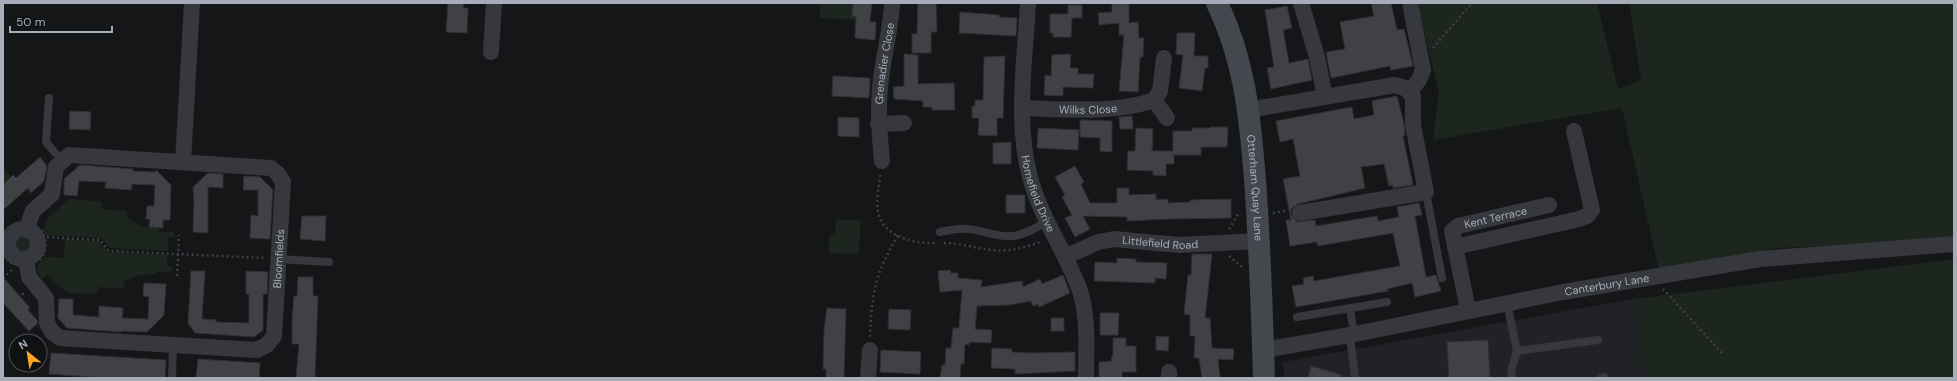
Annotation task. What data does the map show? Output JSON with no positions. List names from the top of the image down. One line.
{"streets":{"street":["Grenadier Close","Wilks Close","Otterham Quay Lane","Homefield Drive","Kent Terrace","Littlefield Road","Bloomfields","Canterbury Lane"]},"crossings":[["Wilks Close","Homefield Drive"],["Otterham Quay Lane","Littlefield Road"],["Otterham Quay Lane","Canterbury Lane"],["Homefield Drive","Littlefield Road"],["Kent Terrace","Canterbury Lane"]],"scale_bar":"50 m","north":"top left"}
